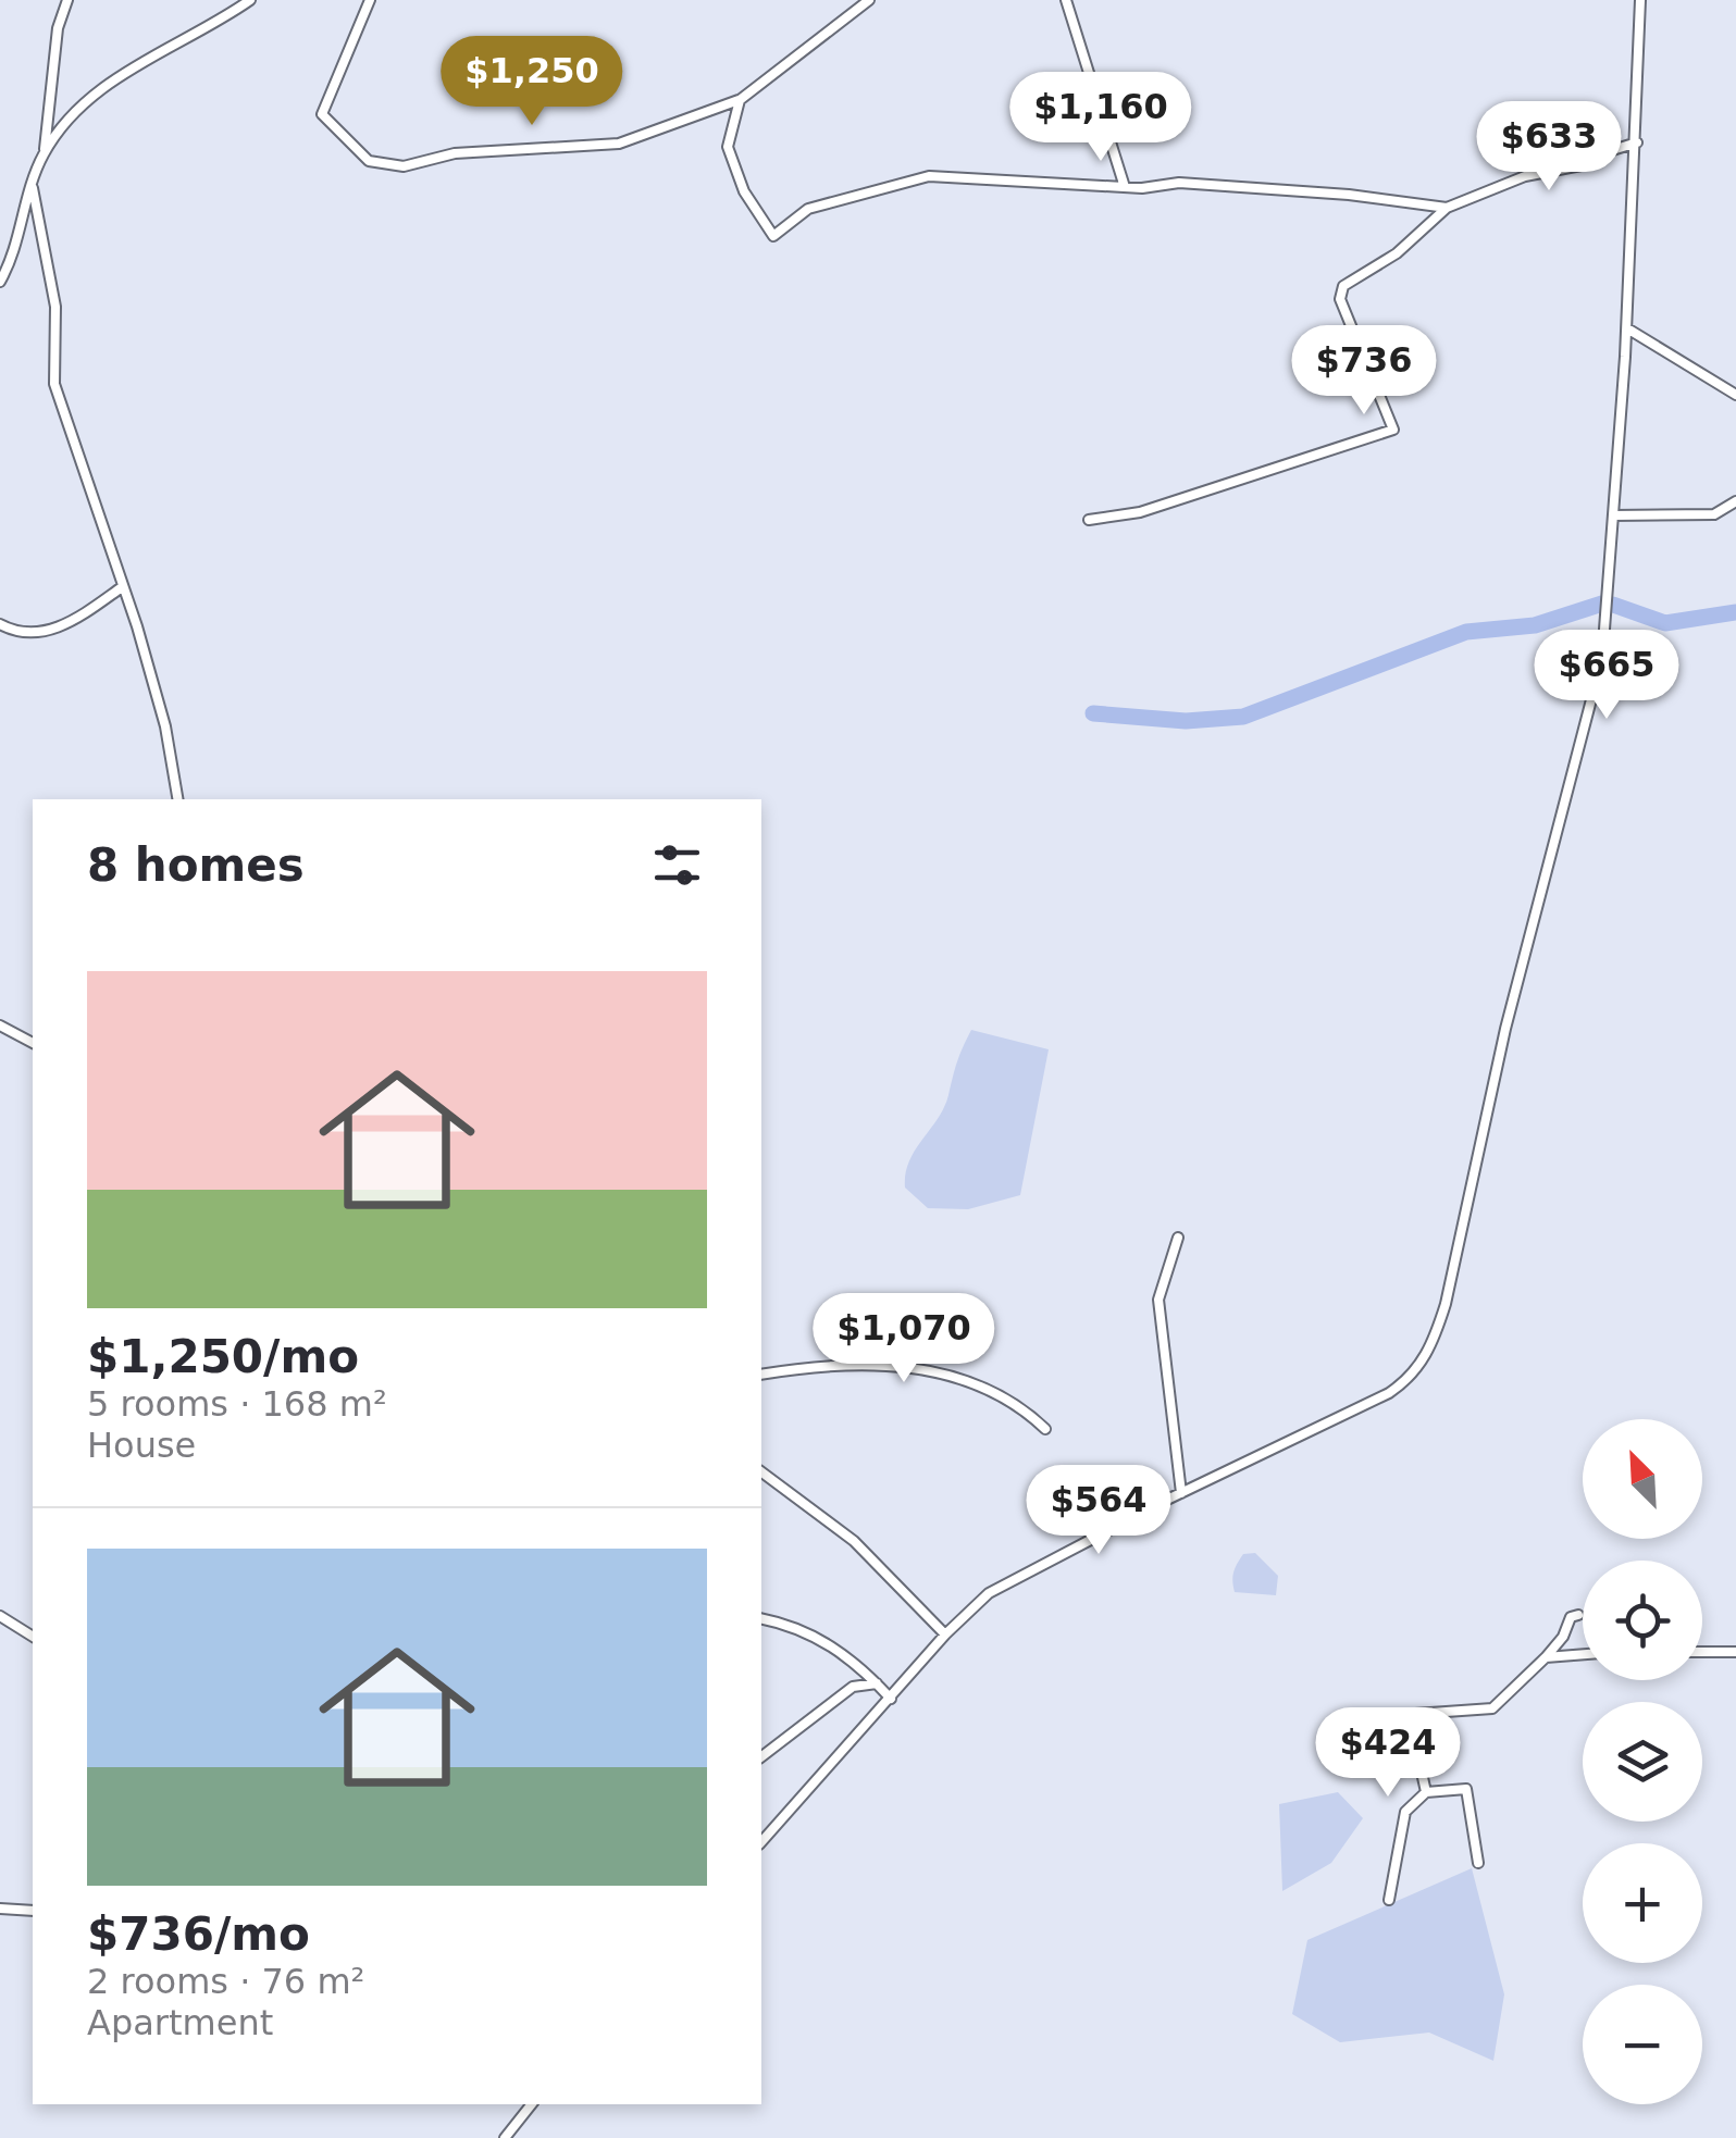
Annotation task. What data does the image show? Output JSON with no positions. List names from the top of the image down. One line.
{"north":"top left","page":{"price":["$1,250","$1,160","$633","$736","$665","$1,070","$564","$424"],"heading":"8 homes","list":[{"name":"$1,250/mo","note":"5 rooms · 168 m² · House"},{"name":"$736/mo","note":"2 rooms · 76 m² · Apartment"}],"map_buttons":["+","−"]}}
